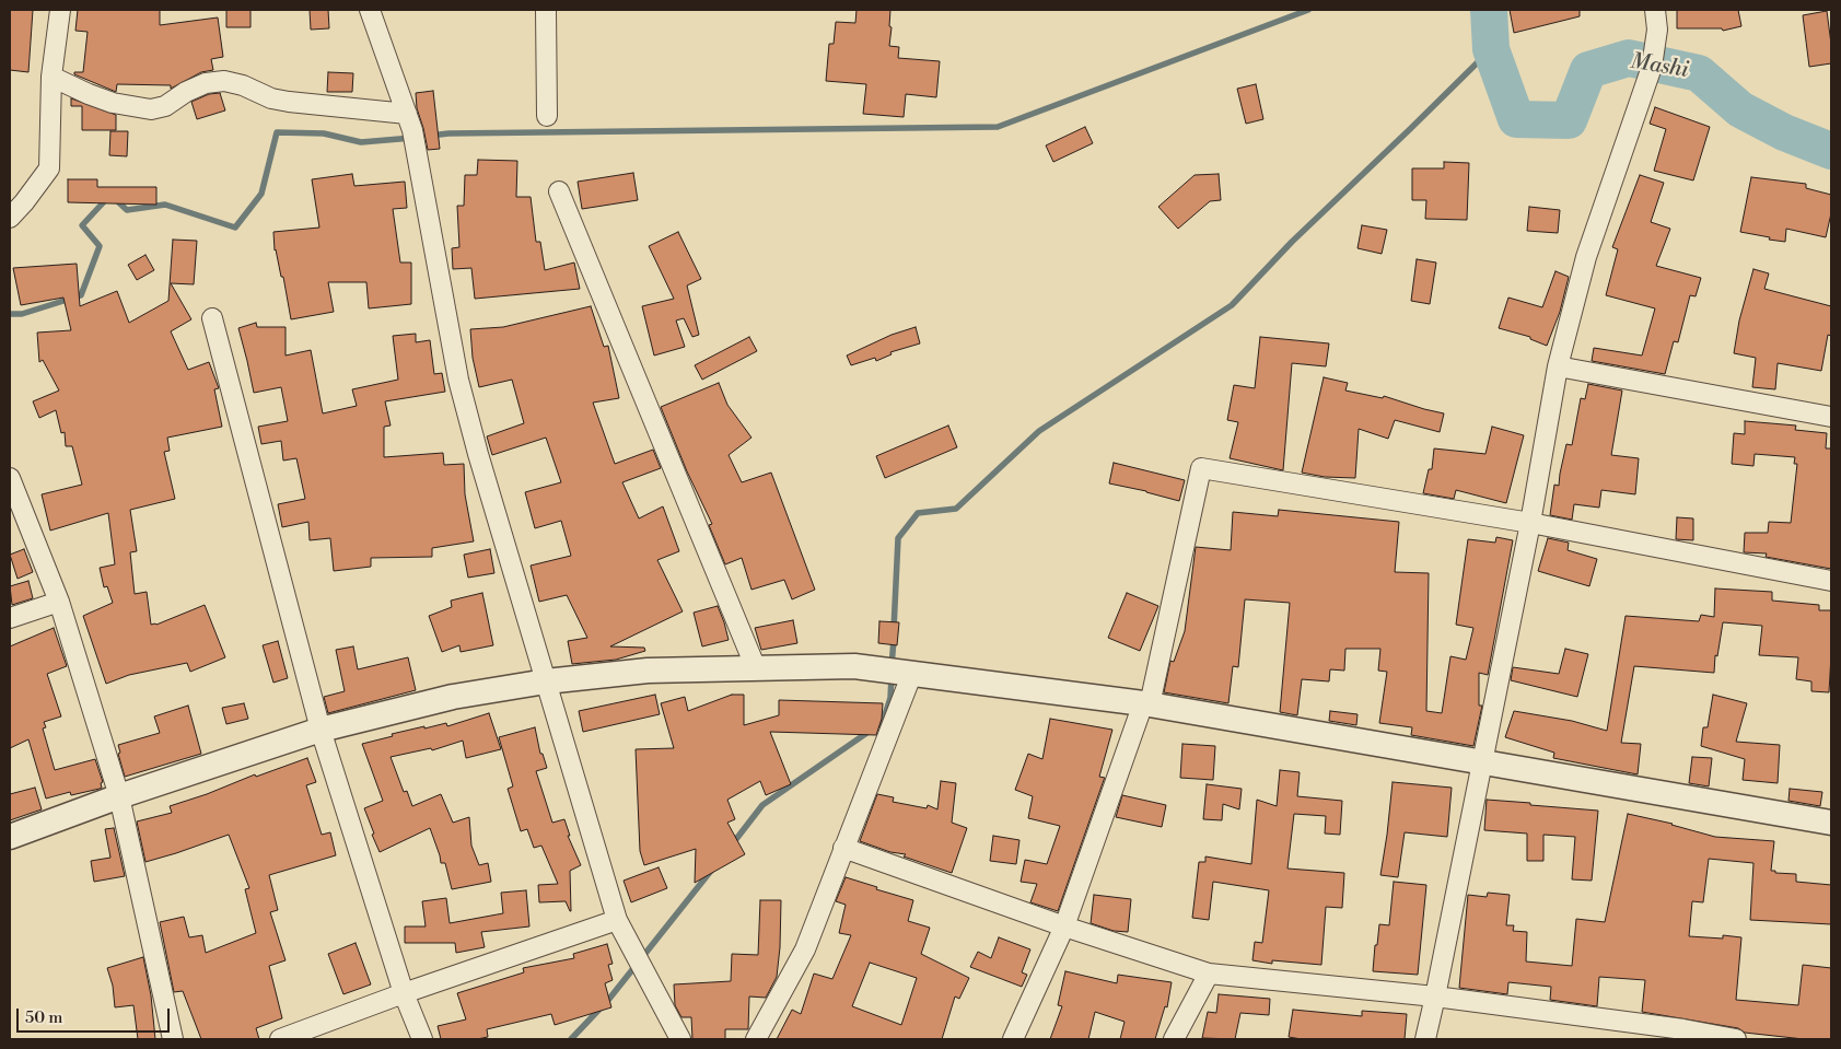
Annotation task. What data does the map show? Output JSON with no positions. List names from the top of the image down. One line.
{"water":["Mashi"],"scale_bar":"50 m"}
